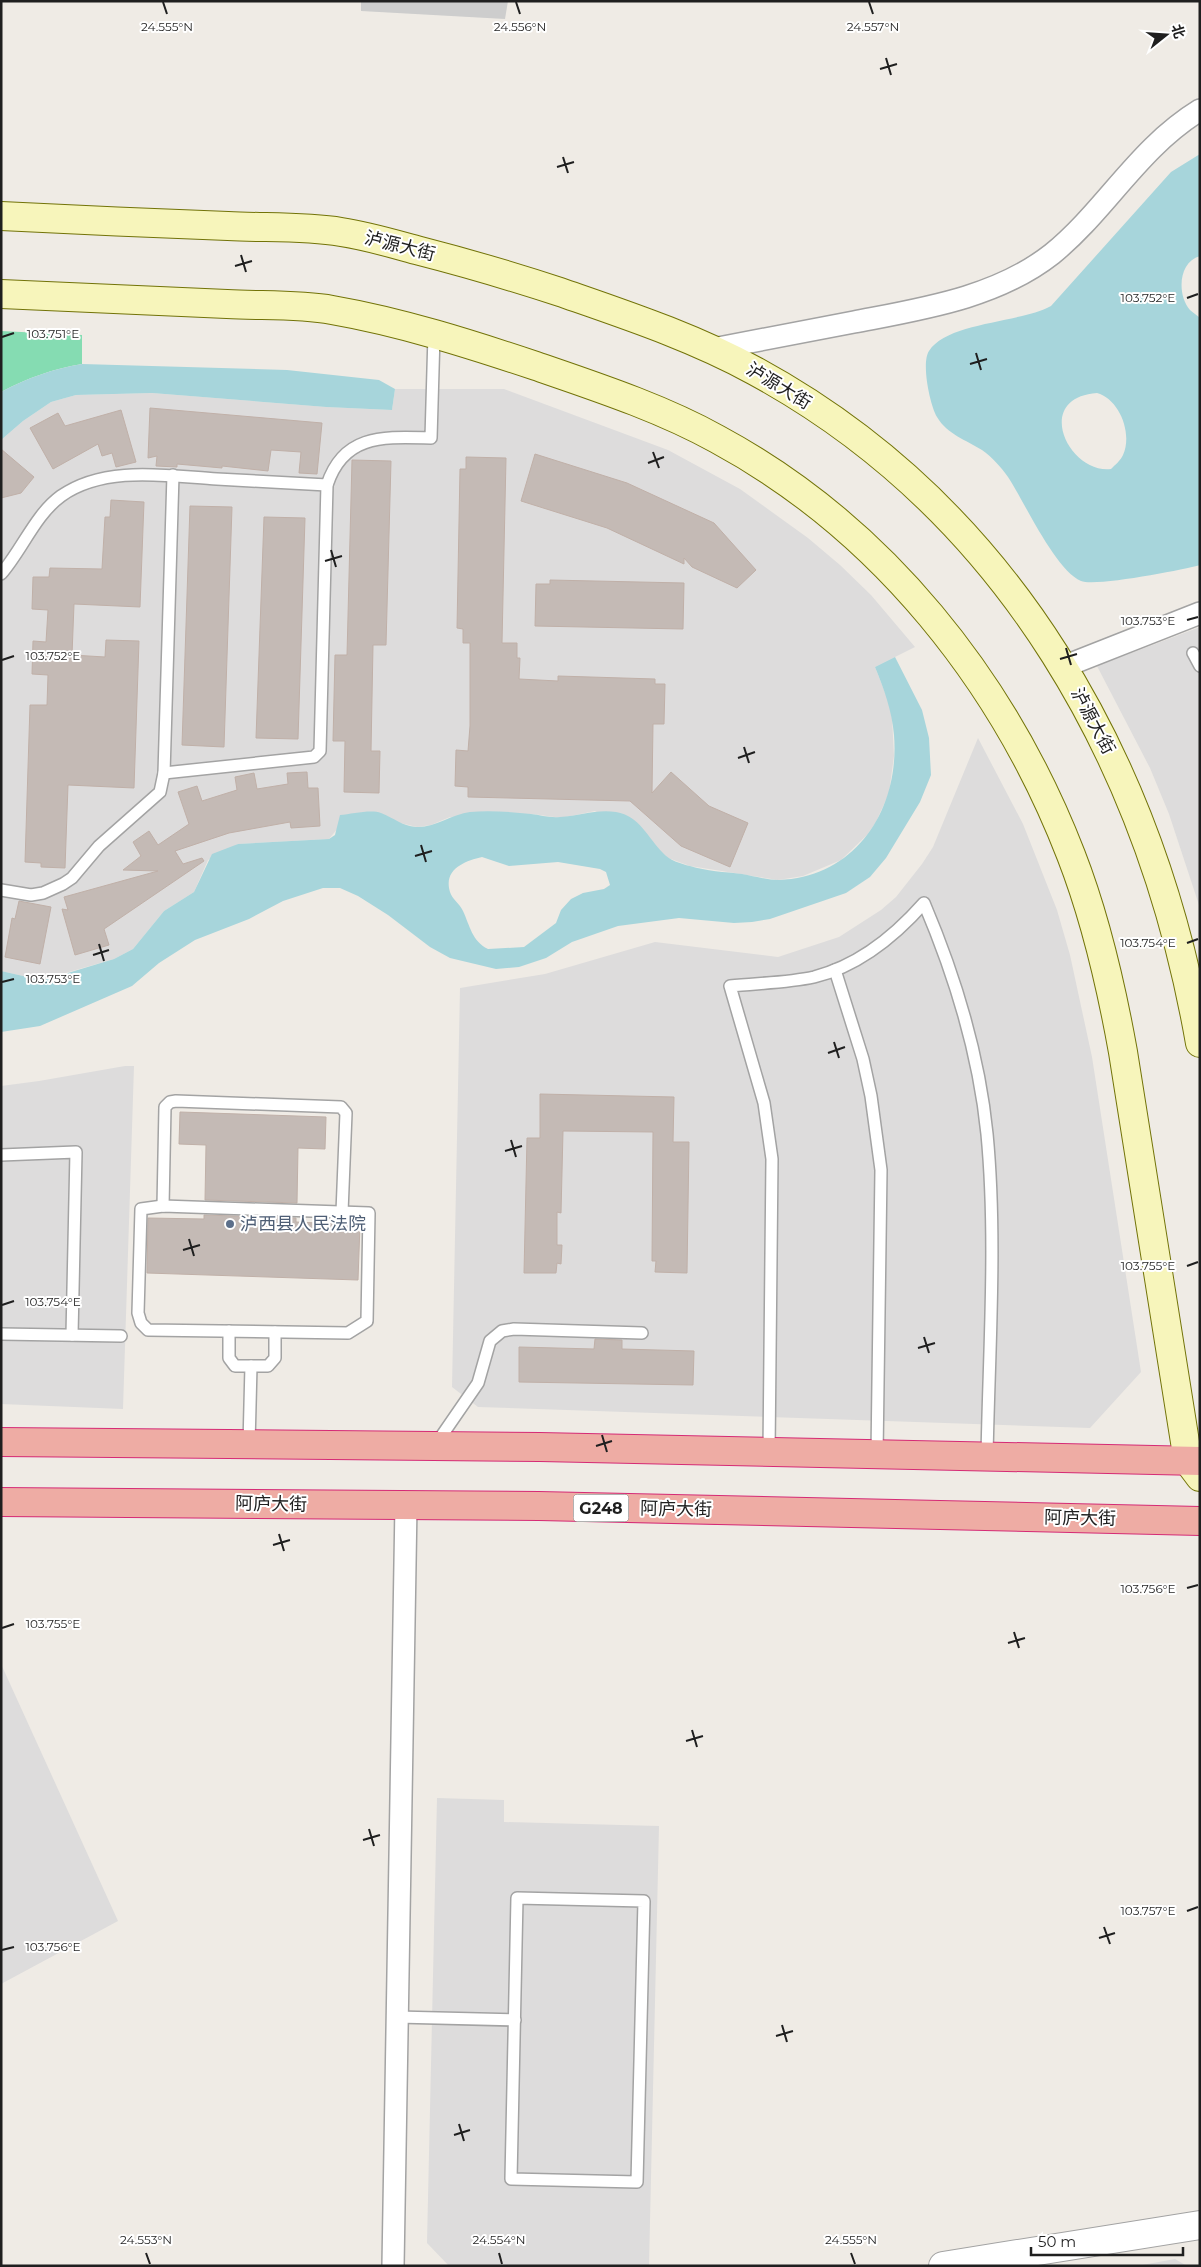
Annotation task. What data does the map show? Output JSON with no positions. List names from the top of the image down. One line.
{"streets":{"highway":["阿庐大街","G248"],"main road":["泸源大街"]},"places":["泸西县人民法院"],"scale_bar":"50 m","north":"right","coordinates":["24.555°N","24.556°N","24.557°N","103.752°E","103.751°E","103.753°E","103.754°E","103.755°E","103.756°E","103.757°E","24.553°N","24.554°N"]}
